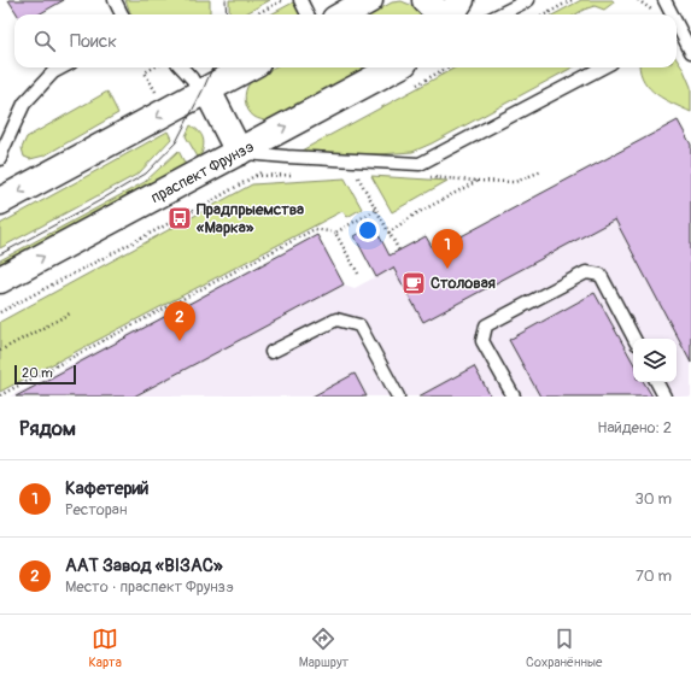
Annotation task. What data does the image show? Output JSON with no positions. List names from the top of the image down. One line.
{"streets":{"main road":["праспект Фрунзэ"]},"places":{"bus stop":["Прадпрыемства «Марка»"],"cafe":["Столовая"]},"scale_bar":"20 m","page":{"search":"Поиск","pins":["1","2"],"scale":"20 m","heading":["Рядом","Найдено: 2"],"list":[{"mark":"1","name":"Кафетерий","note":"Ресторан","value":"30 m"},{"mark":"2","name":"ААТ Завод «ВІЗАС»","note":"Место · праспект Фрунзэ","value":"70 m"}],"nav":["Карта","Маршрут","Сохранённые"]}}
